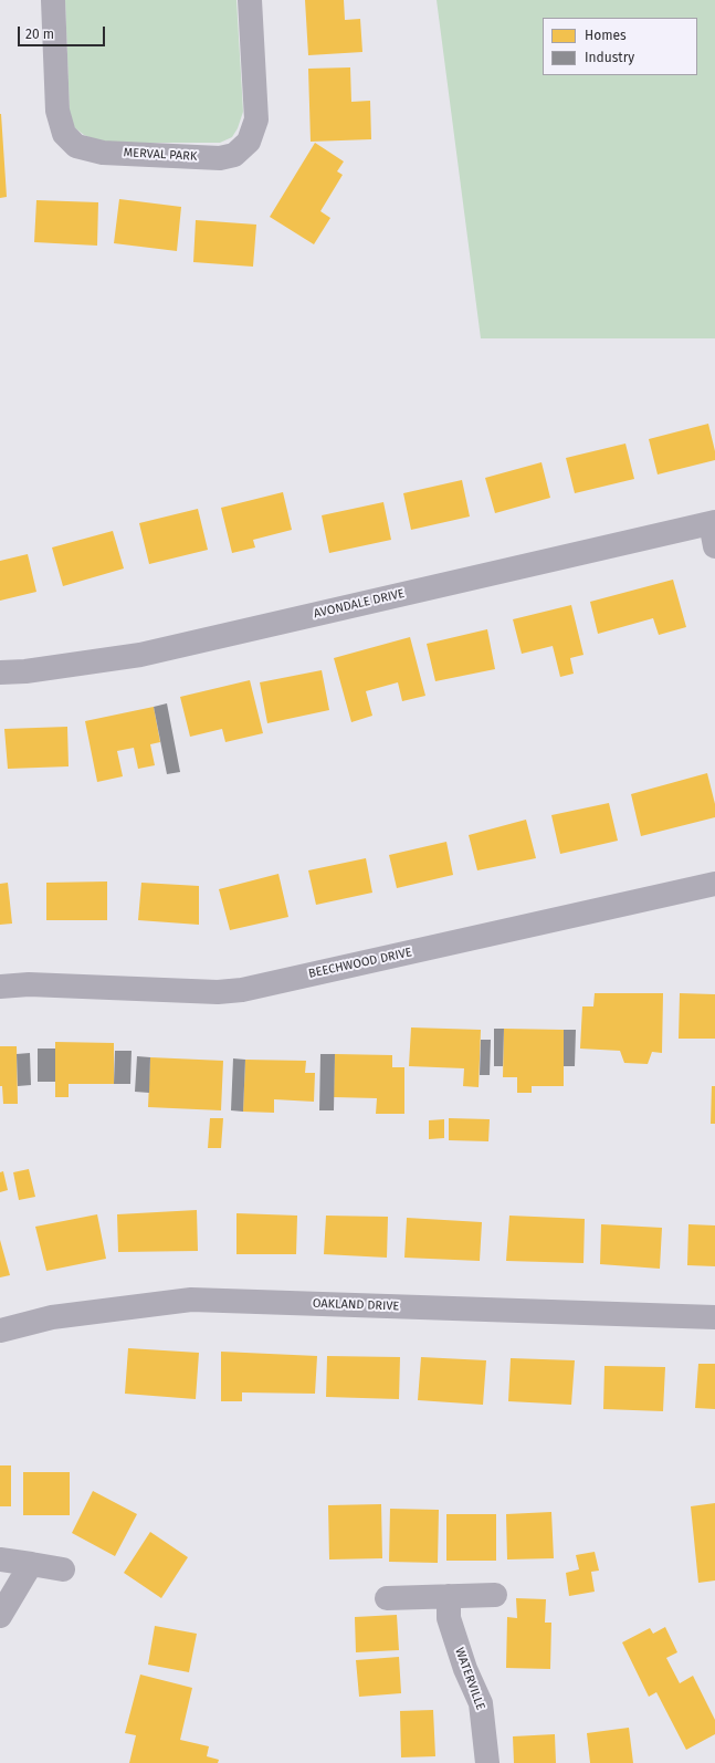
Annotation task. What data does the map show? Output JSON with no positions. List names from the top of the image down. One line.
{"streets":{"street":["MERVAL PARK","AVONDALE DRIVE","BEECHWOOD DRIVE","OAKLAND DRIVE","WATERVILLE"]},"legend":["Homes","Industry"],"scale_bar":"20 m"}
